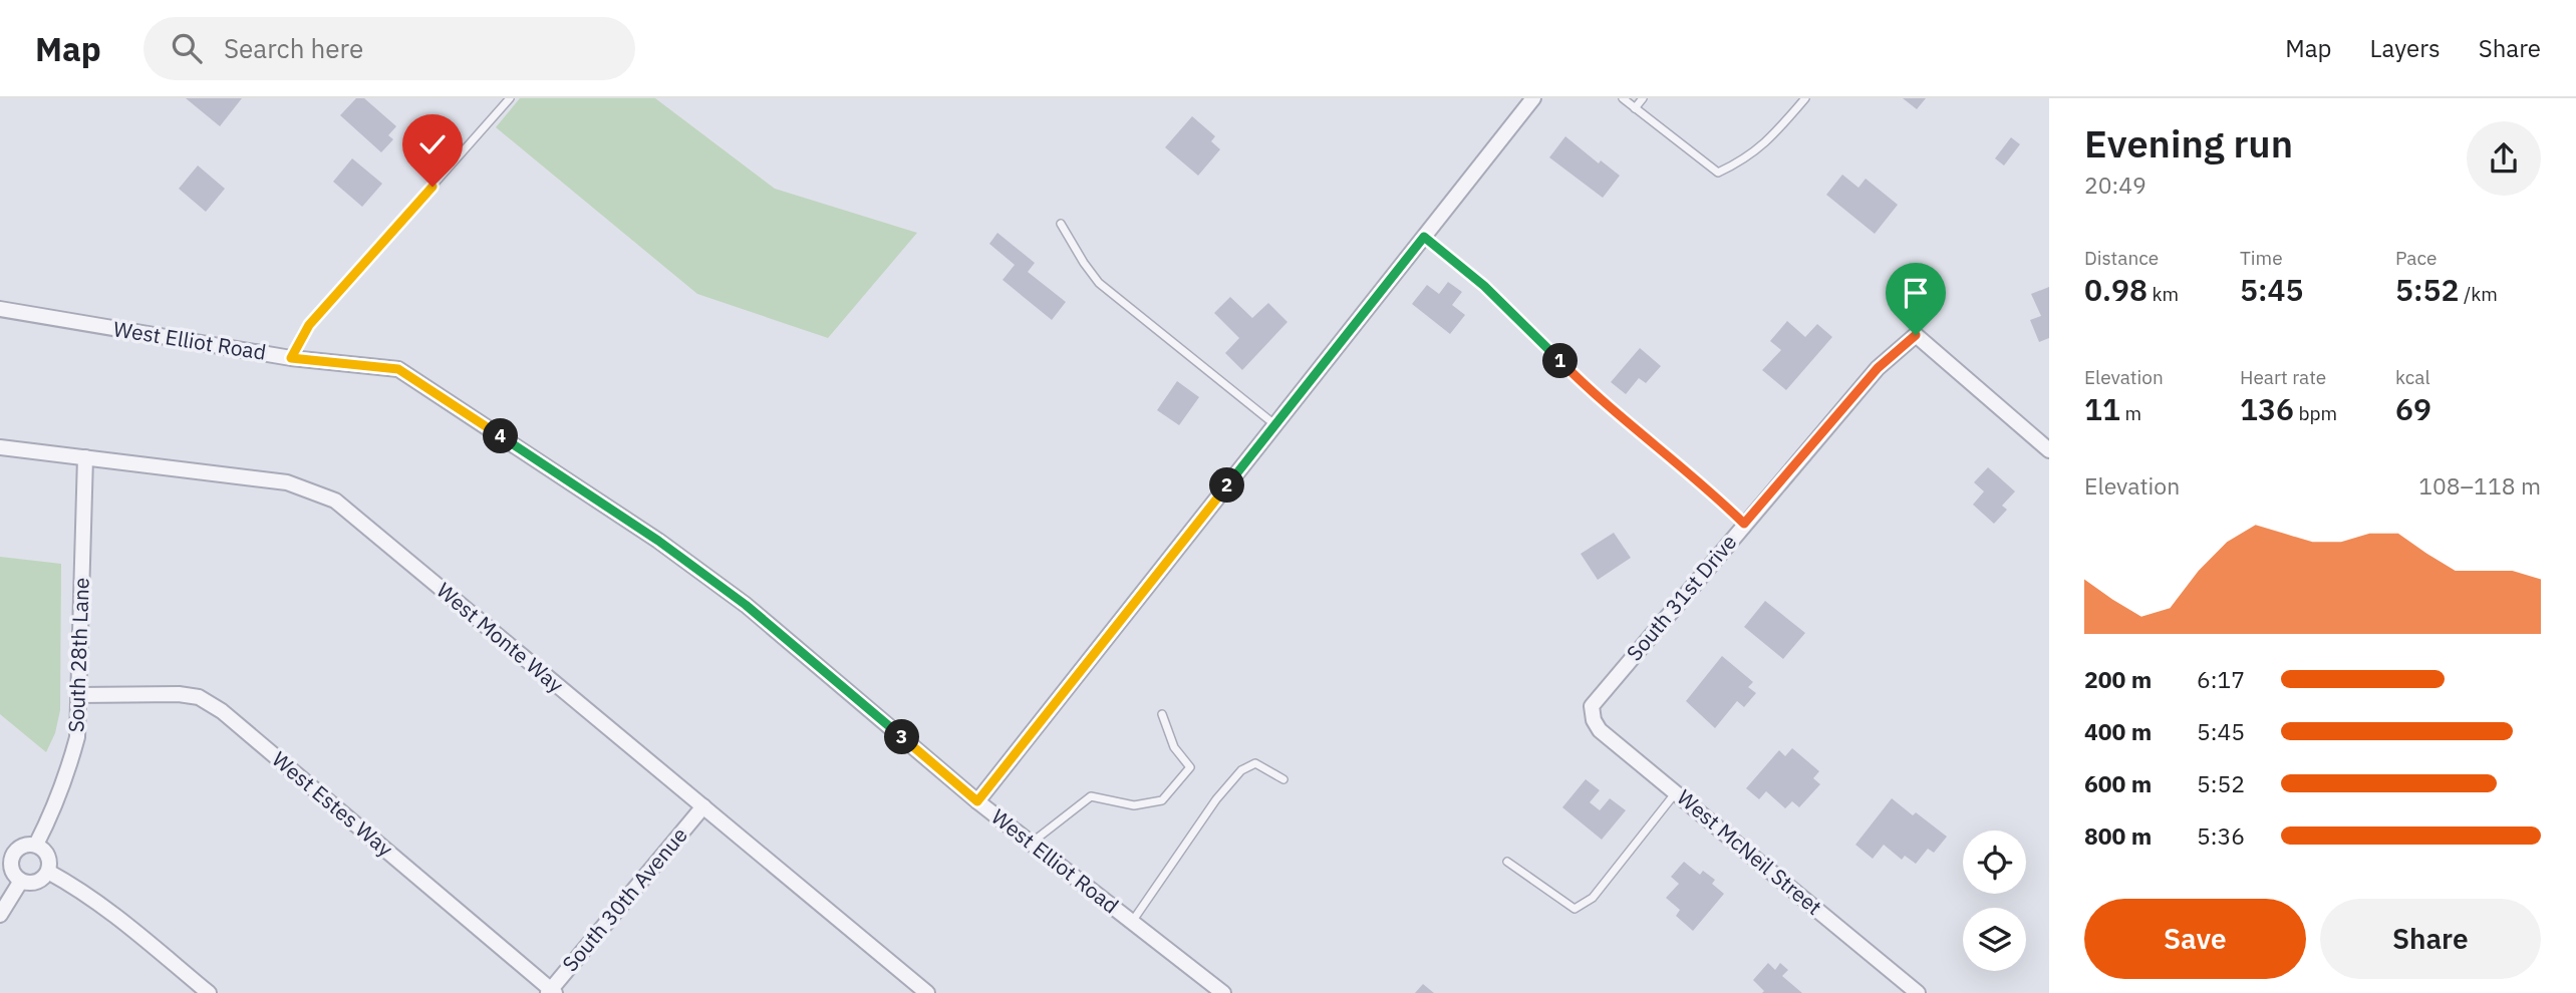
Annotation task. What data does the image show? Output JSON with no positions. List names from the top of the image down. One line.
{"streets":{"street":["West Elliot Road","South 31st Drive","West Monte Way","South 28th Lane","West Estes Way","West McNeil Street","South 30th Avenue"]},"crossings":[["South 31st Drive","West McNeil Street"],["West Monte Way","South 28th Lane"],["West Monte Way","South 30th Avenue"],["South 28th Lane","West Estes Way"],["West Estes Way","South 30th Avenue"]],"page":{"header":"Map","search":"Search here","nav":["Map","Layers","Share"],"heading":["Evening run","20:49"],"stats":[["Distance","0.98 km"],["Time","5:45"],["Pace","5:52 /km"],["Elevation","11 m"],["Heart rate","136 bpm"],["kcal","69"]],"pins":["1","4","2","3"],"chart":["Elevation","108–118 m"],"list":[{"name":"200 m","note":"6:17"},{"name":"400 m","note":"5:45"},{"name":"600 m","note":"5:52"},{"name":"800 m","note":"5:36"}],"buttons":["Save","Share"]}}
